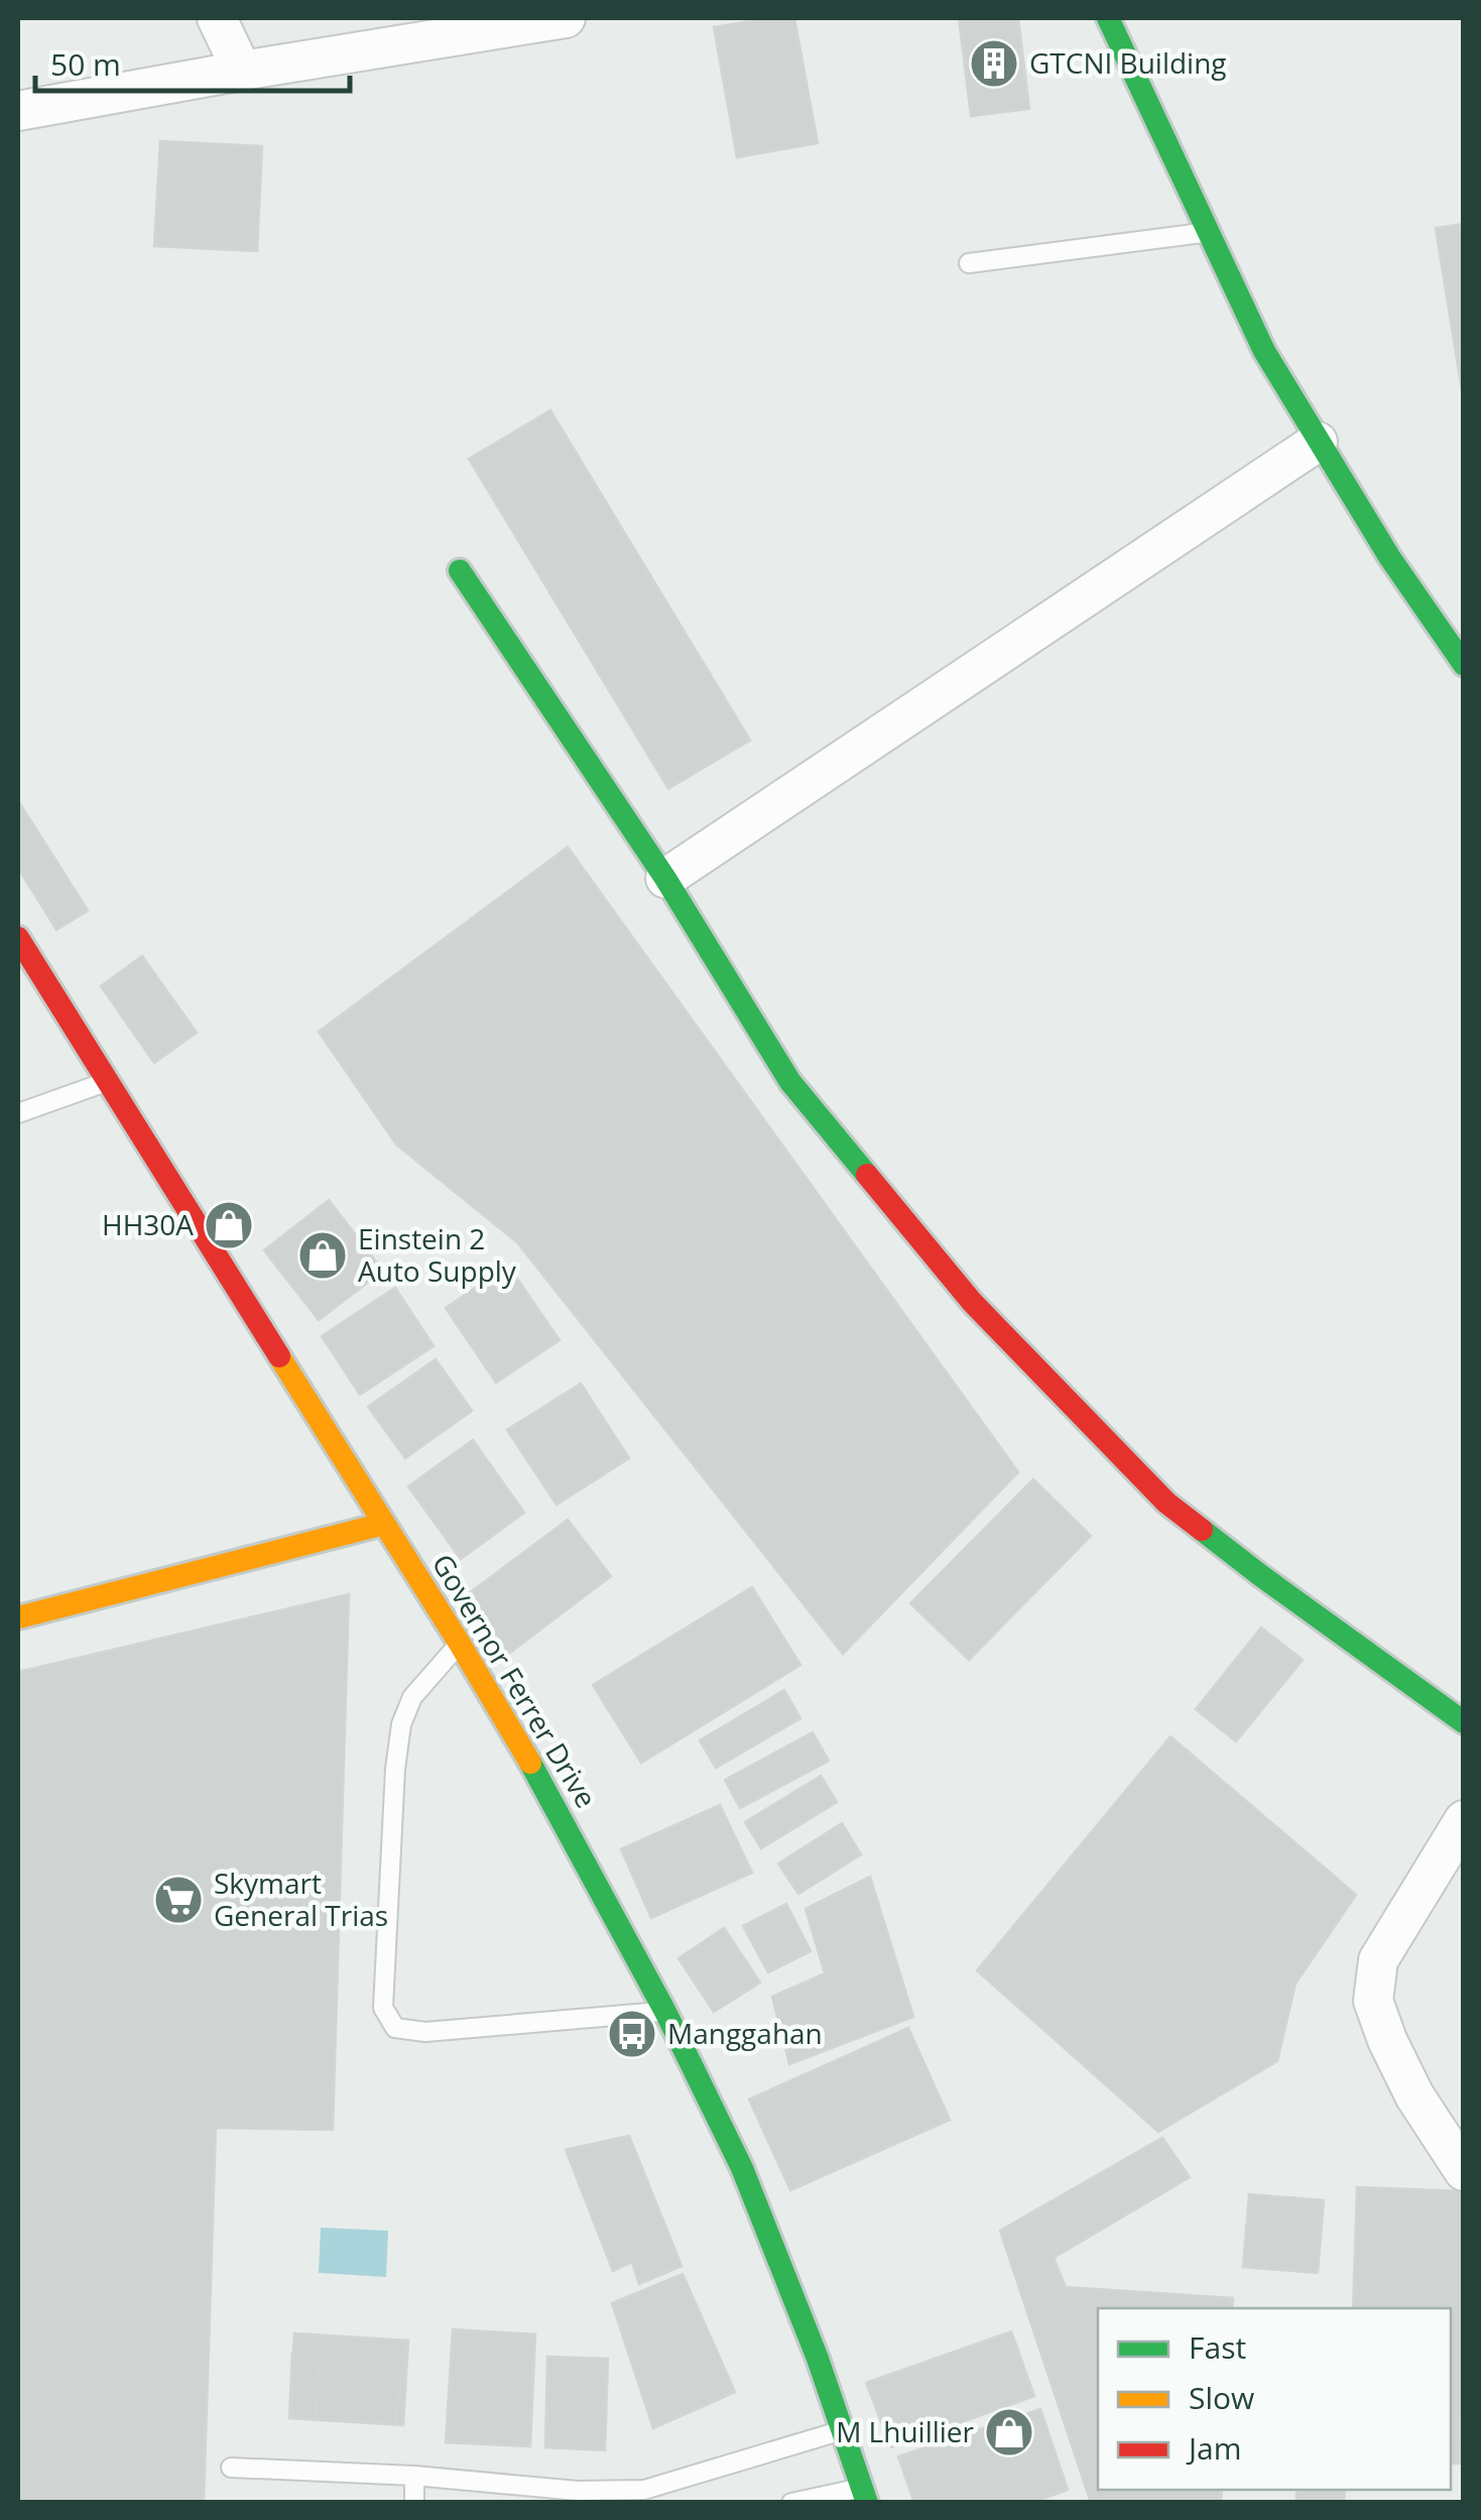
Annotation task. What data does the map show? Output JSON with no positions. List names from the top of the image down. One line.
{"streets":{"street":["Governor Ferrer Drive"]},"places":{"building":["GTCNI Building"],"shop":["HH30A","Einstein 2 Auto Supply","M Lhuillier"],"supermarket":["Skymart General Trias"],"bus stop":["Manggahan"]},"legend":["Fast","Slow","Jam"],"scale_bar":"50 m"}
